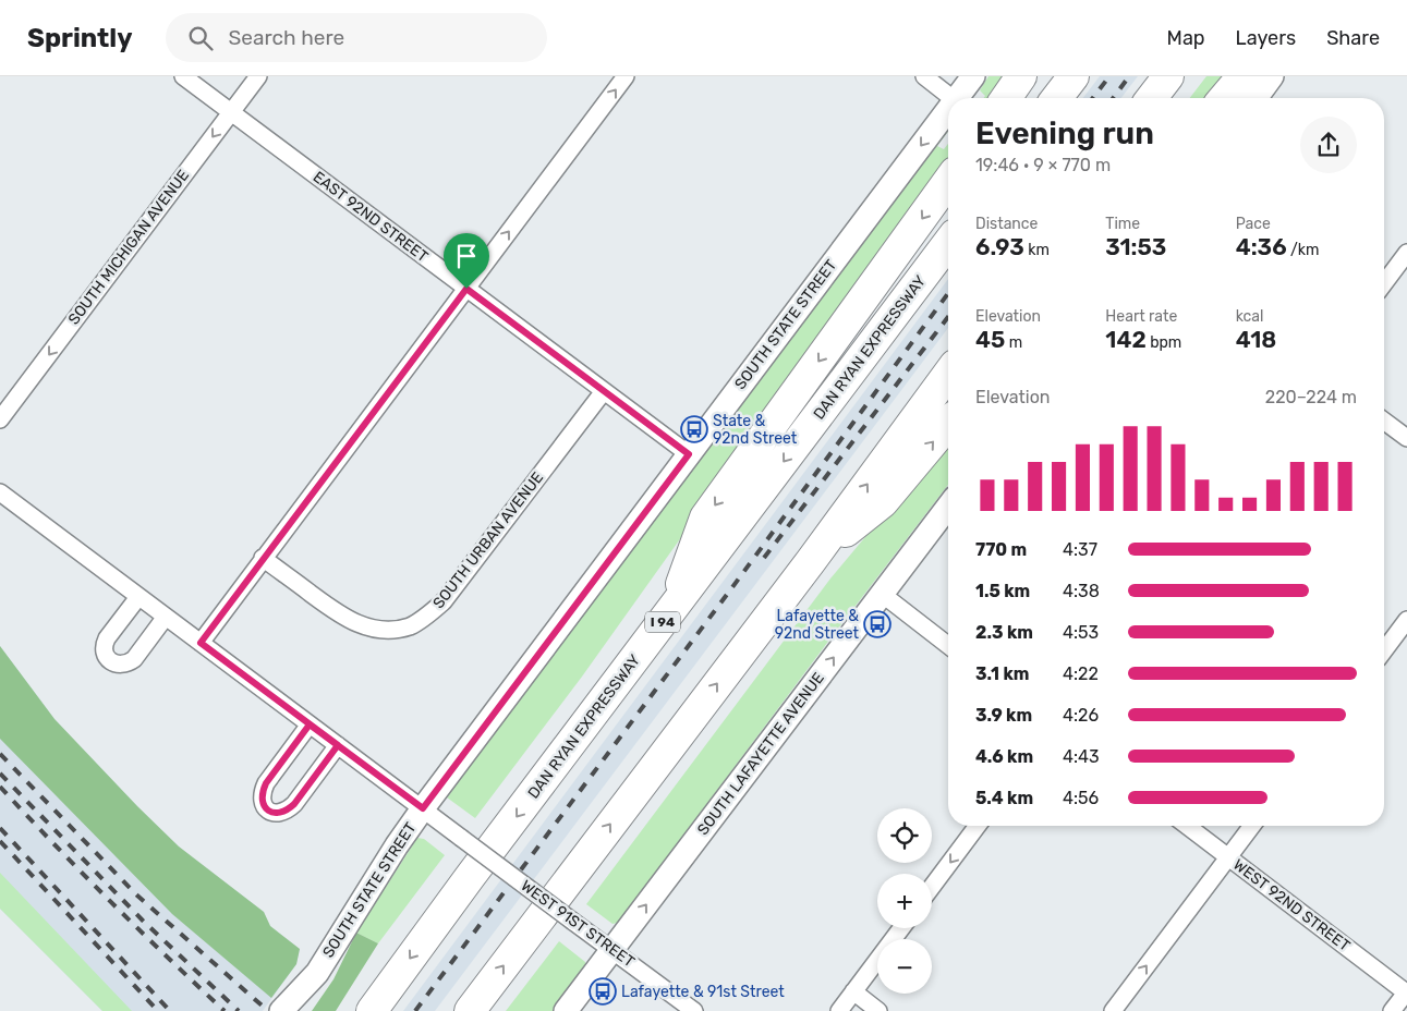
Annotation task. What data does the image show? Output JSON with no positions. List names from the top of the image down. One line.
{"streets":{"highway":["DAN RYAN EXPRESSWAY","I 94"],"main road":["SOUTH STATE STREET","SOUTH LAFAYETTE AVENUE"],"street":["EAST 92ND STREET","SOUTH MICHIGAN AVENUE","SOUTH URBAN AVENUE","WEST 92ND STREET","WEST 91ST STREET"]},"crossings":[["EAST 92ND STREET","SOUTH MICHIGAN AVENUE"],["EAST 92ND STREET","SOUTH STATE STREET"],["EAST 92ND STREET","SOUTH URBAN AVENUE"],["SOUTH STATE STREET","WEST 91ST STREET"],["SOUTH LAFAYETTE AVENUE","WEST 91ST STREET"]],"one_way":["SOUTH MICHIGAN AVENUE","SOUTH STATE STREET","SOUTH LAFAYETTE AVENUE"],"places":{"bus stop":["State & 92nd Street","Lafayette & 92nd Street","Lafayette & 91st Street"]},"page":{"header":"Sprintly","search":"Search here","nav":["Map","Layers","Share"],"heading":["Evening run","19:46 · 9 × 770 m"],"stats":[["Distance","6.93 km"],["Time","31:53"],["Pace","4:36 /km"],["Elevation","45 m"],["Heart rate","142 bpm"],["kcal","418"]],"chart":["Elevation","220–224 m"],"list":[{"name":"770 m","note":"4:37"},{"name":"1.5 km","note":"4:38"},{"name":"2.3 km","note":"4:53"},{"name":"3.1 km","note":"4:22"},{"name":"3.9 km","note":"4:26"},{"name":"4.6 km","note":"4:43"},{"name":"5.4 km","note":"4:56"}],"map_buttons":["+","−"]}}
